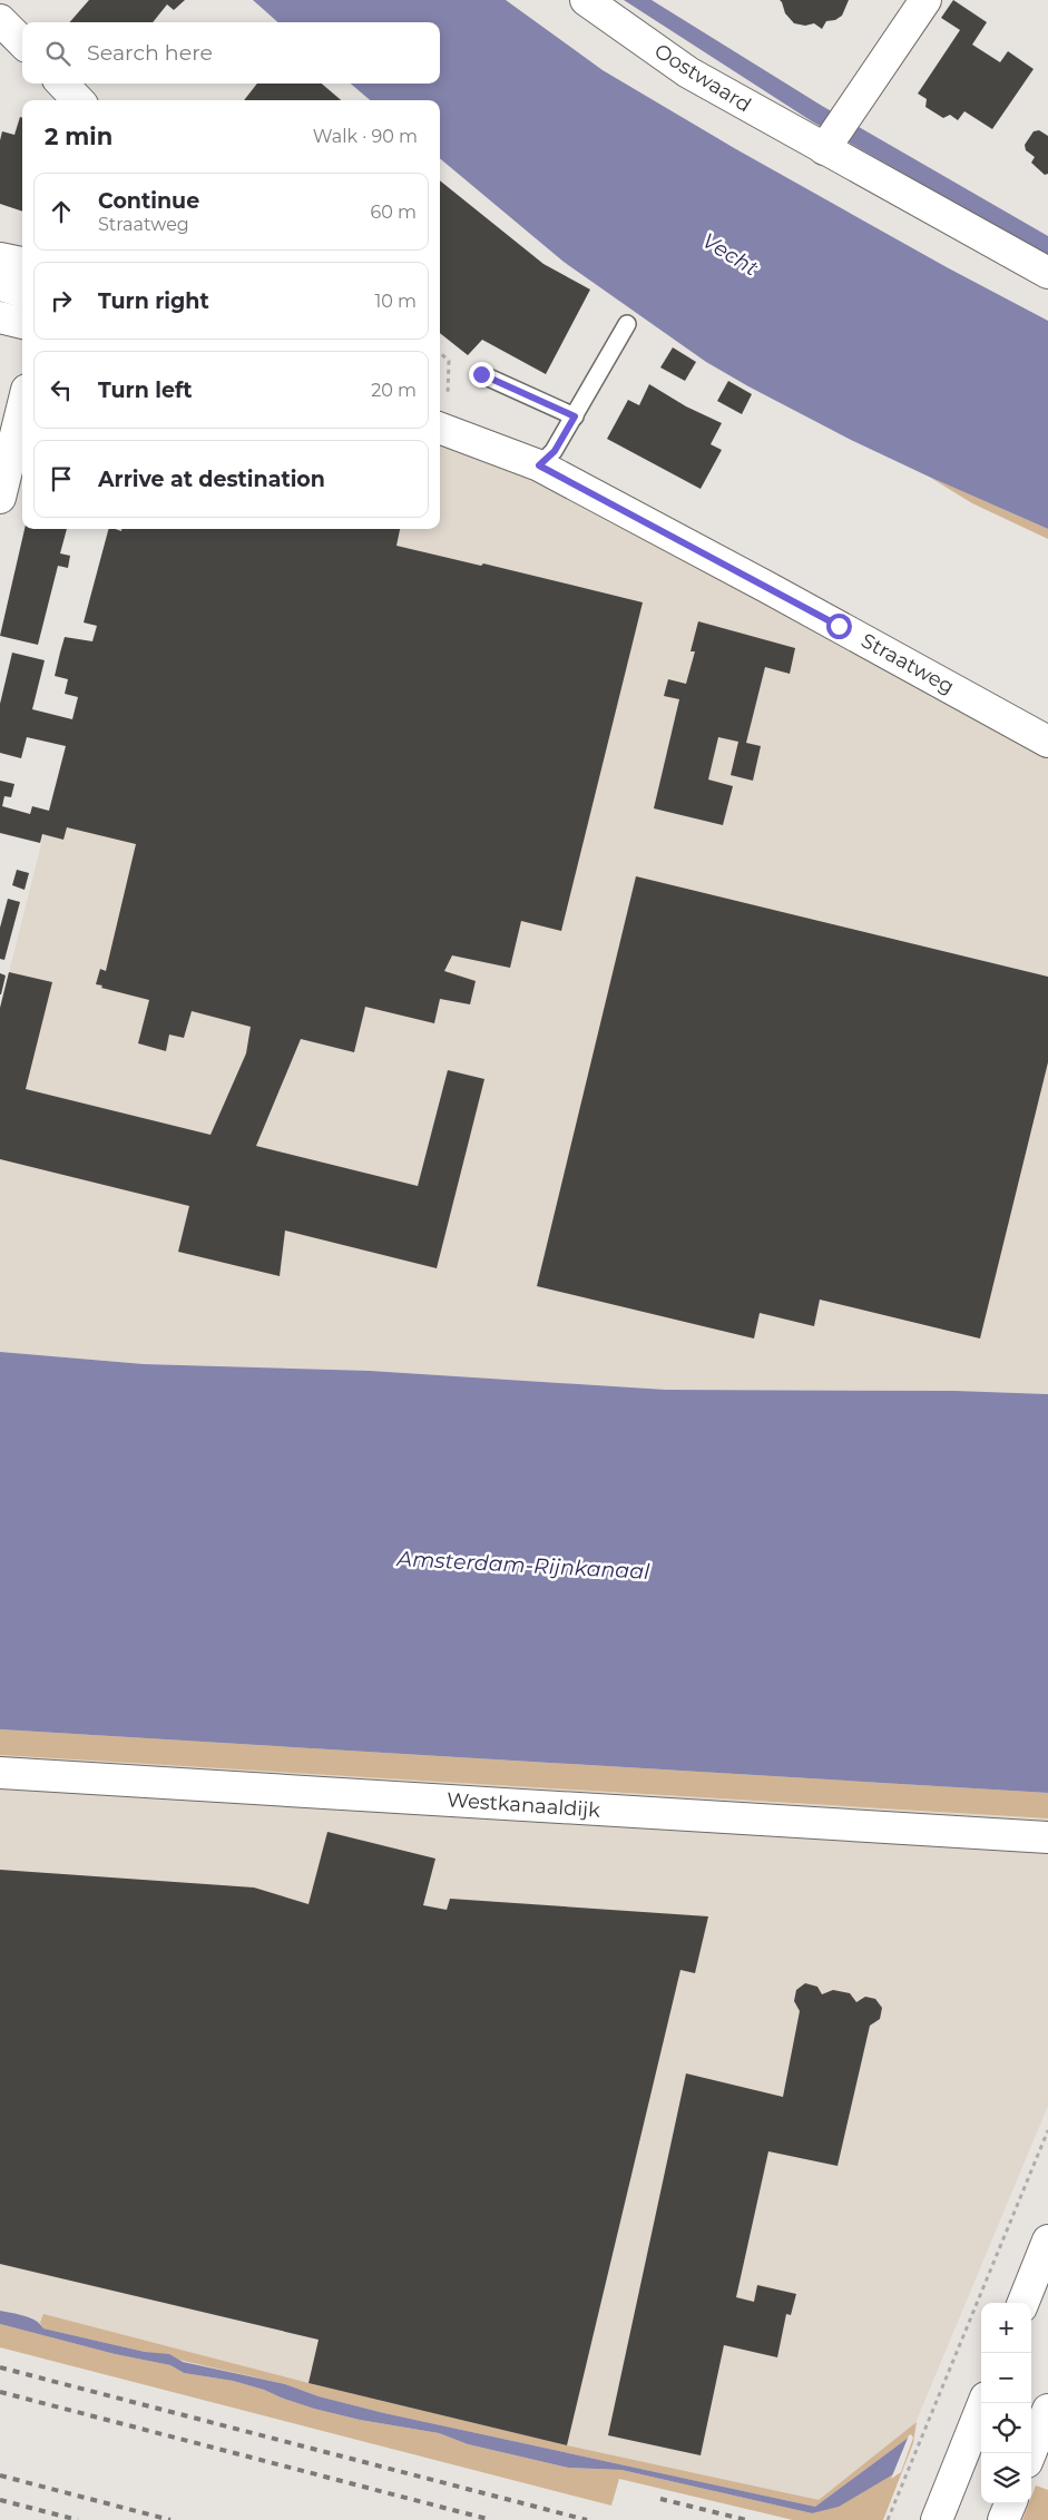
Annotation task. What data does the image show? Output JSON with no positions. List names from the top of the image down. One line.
{"streets":{"street":["Oostwaard","Straatweg","Westkanaaldijk"]},"water":["Vecht","Amsterdam-Rijnkanaal"],"page":{"search":"Search here","heading":["2 min","Walk · 90 m"],"list":[["Continue","Straatweg","60 m"],["Turn right","10 m"],["Turn left","20 m"],"Arrive at destination"],"map_buttons":["+","−"]}}
